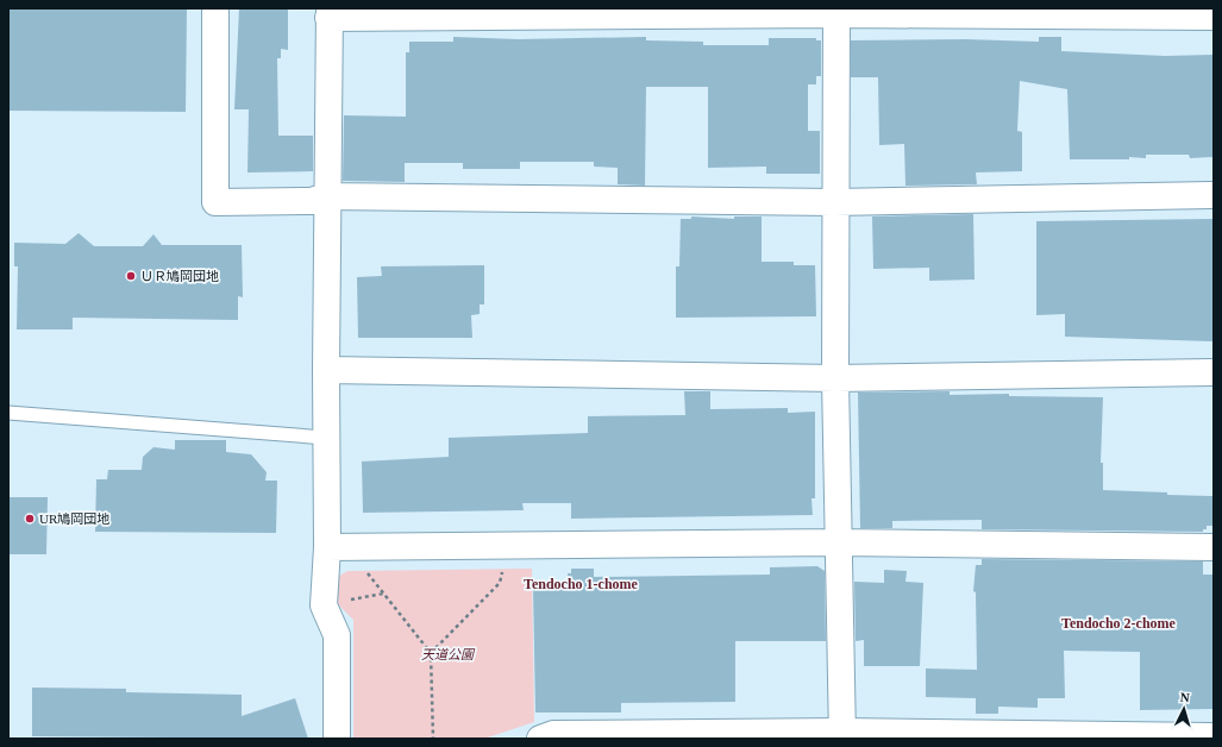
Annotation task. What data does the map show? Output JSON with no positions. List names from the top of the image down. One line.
{"districts":["Tendocho 1-chome","Tendocho 2-chome"],"parks":["天道公園"],"places":["ＵＲ鳩岡団地","UR鳩岡団地"],"north":"top"}
